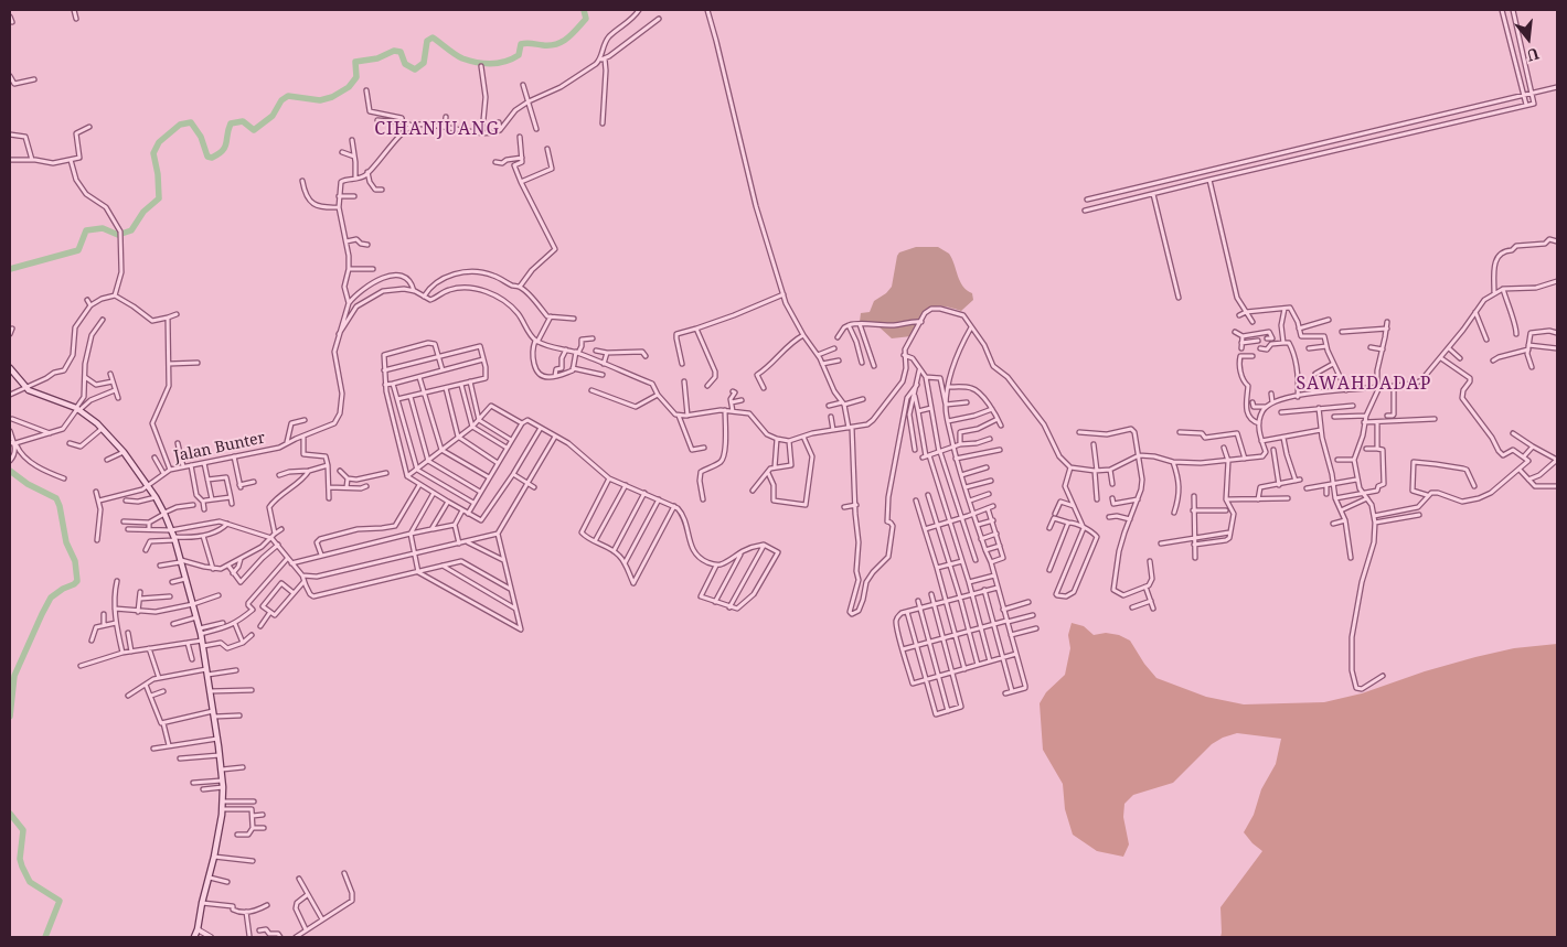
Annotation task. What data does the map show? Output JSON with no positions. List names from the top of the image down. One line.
{"streets":{"street":["Jalan Bunter"]},"districts":["CIHANJUANG","SAWAHDADAP"],"north":"bottom"}
